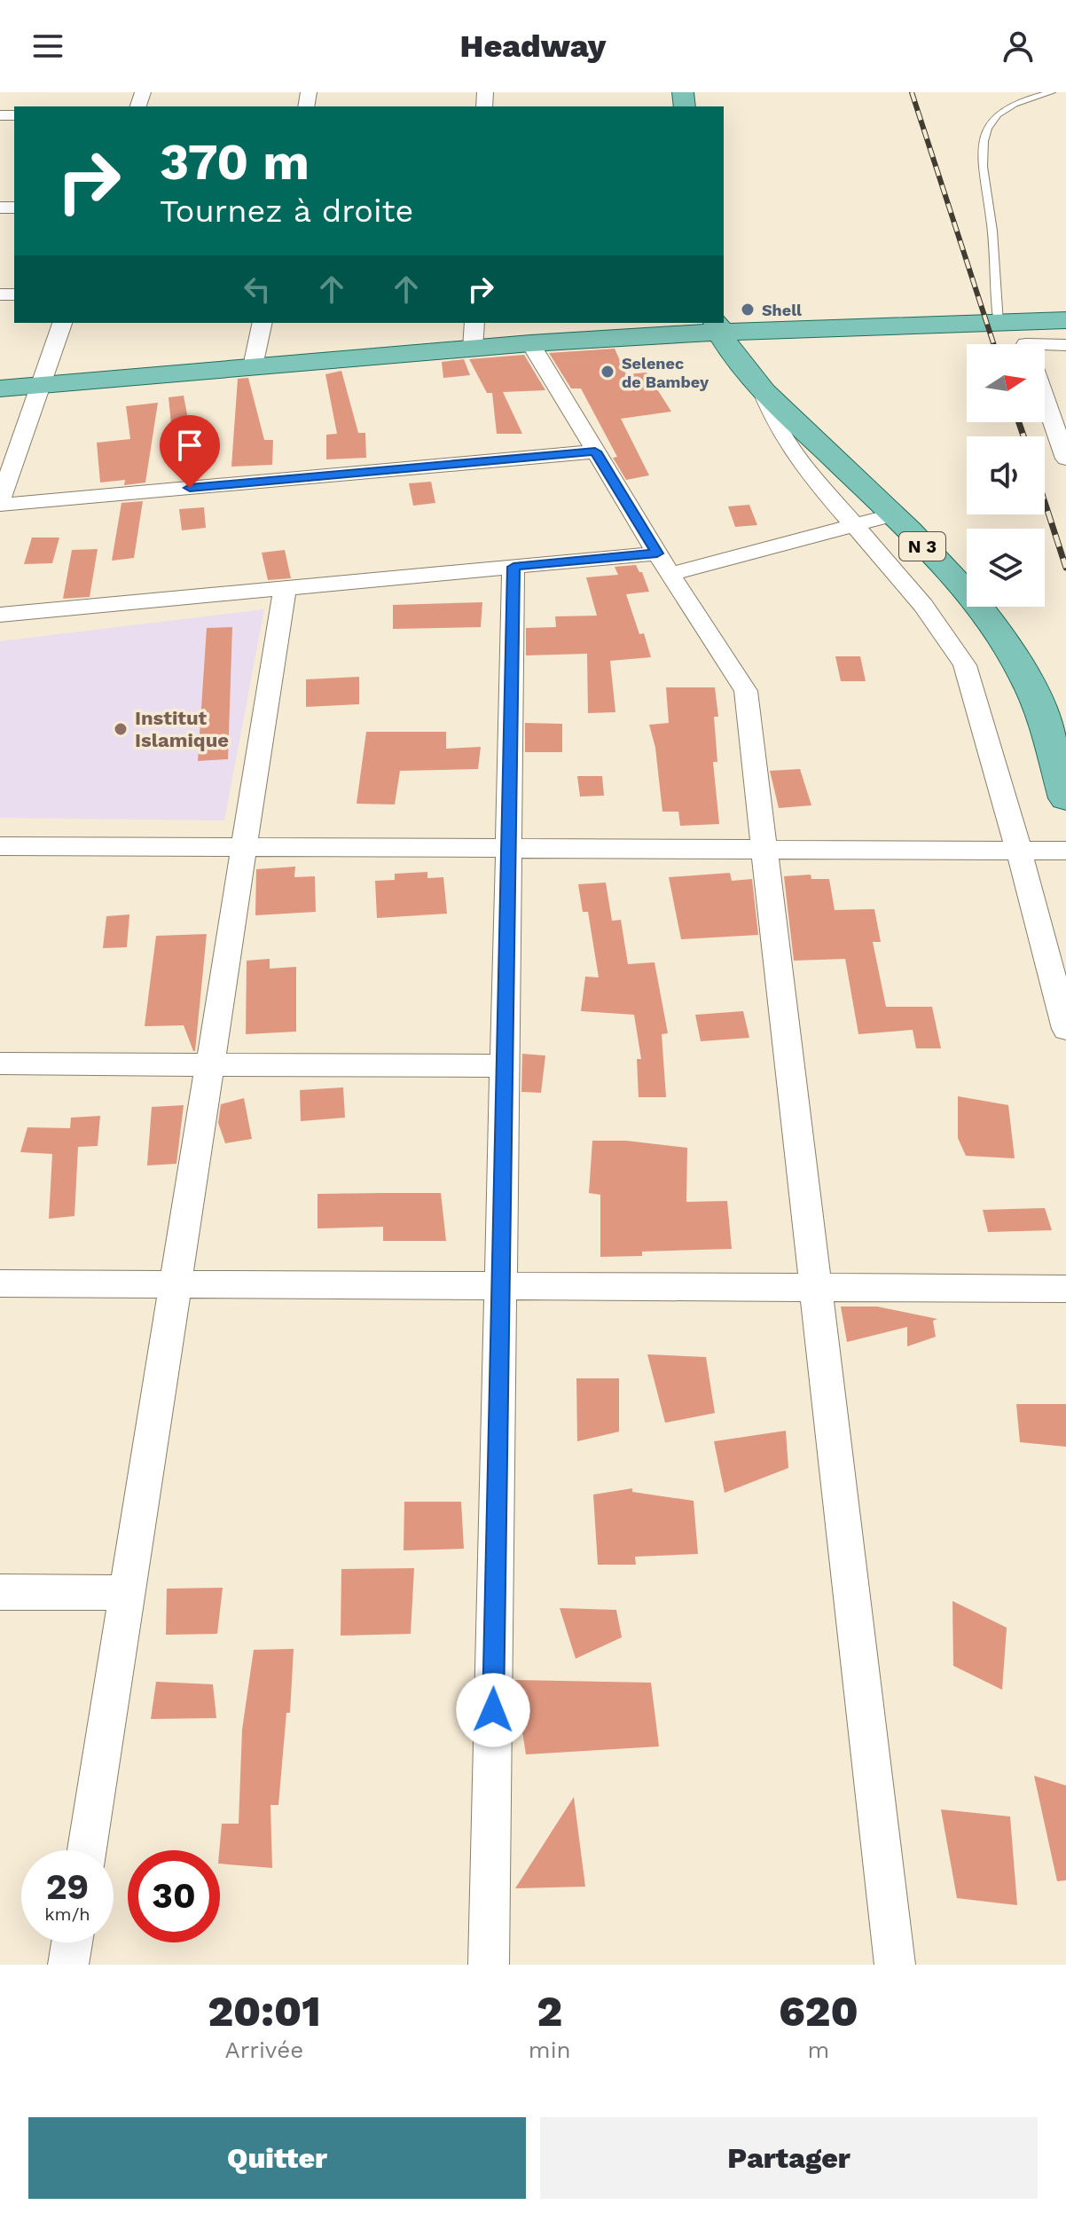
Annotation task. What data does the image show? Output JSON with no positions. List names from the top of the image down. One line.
{"streets":{"main road":["N 3"]},"places":["Shell","Selenec de Bambey","Institut Islamique"],"north":"right","page":{"header":"Headway","turn":["370 m","Tournez à droite"],"speed":"29 km/h","limit":"30","eta":["20:01","Arrivée","2","min","620","m"],"buttons":["Quitter","Partager"]}}
